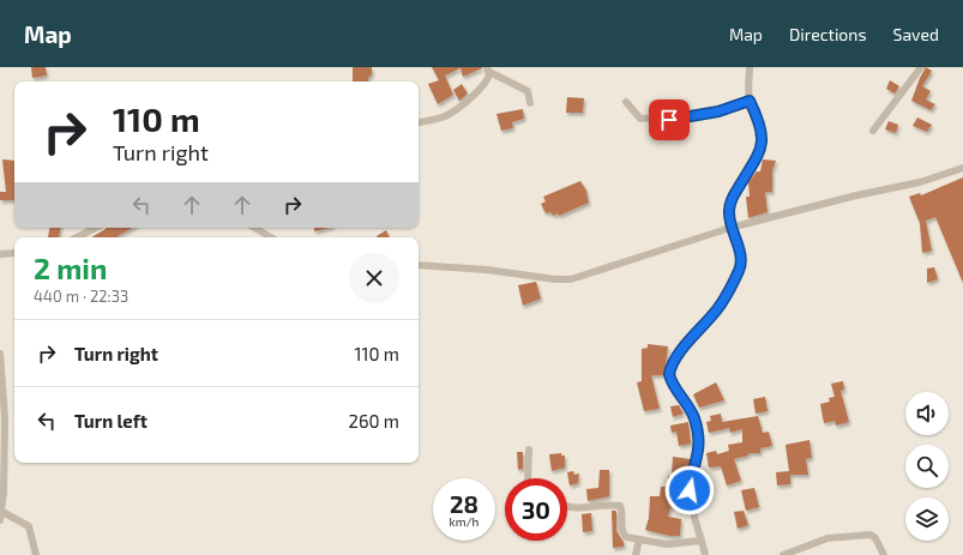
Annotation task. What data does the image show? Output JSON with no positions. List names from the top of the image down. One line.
{"page":{"header":"Map","nav":["Map","Directions","Saved"],"turn":["110 m","Turn right"],"heading":["2 min","440 m · 22:33"],"list":[{"name":"Turn right","value":"110 m"},{"name":"Turn left","value":"260 m"}],"speed":"28 km/h","limit":"30"}}
